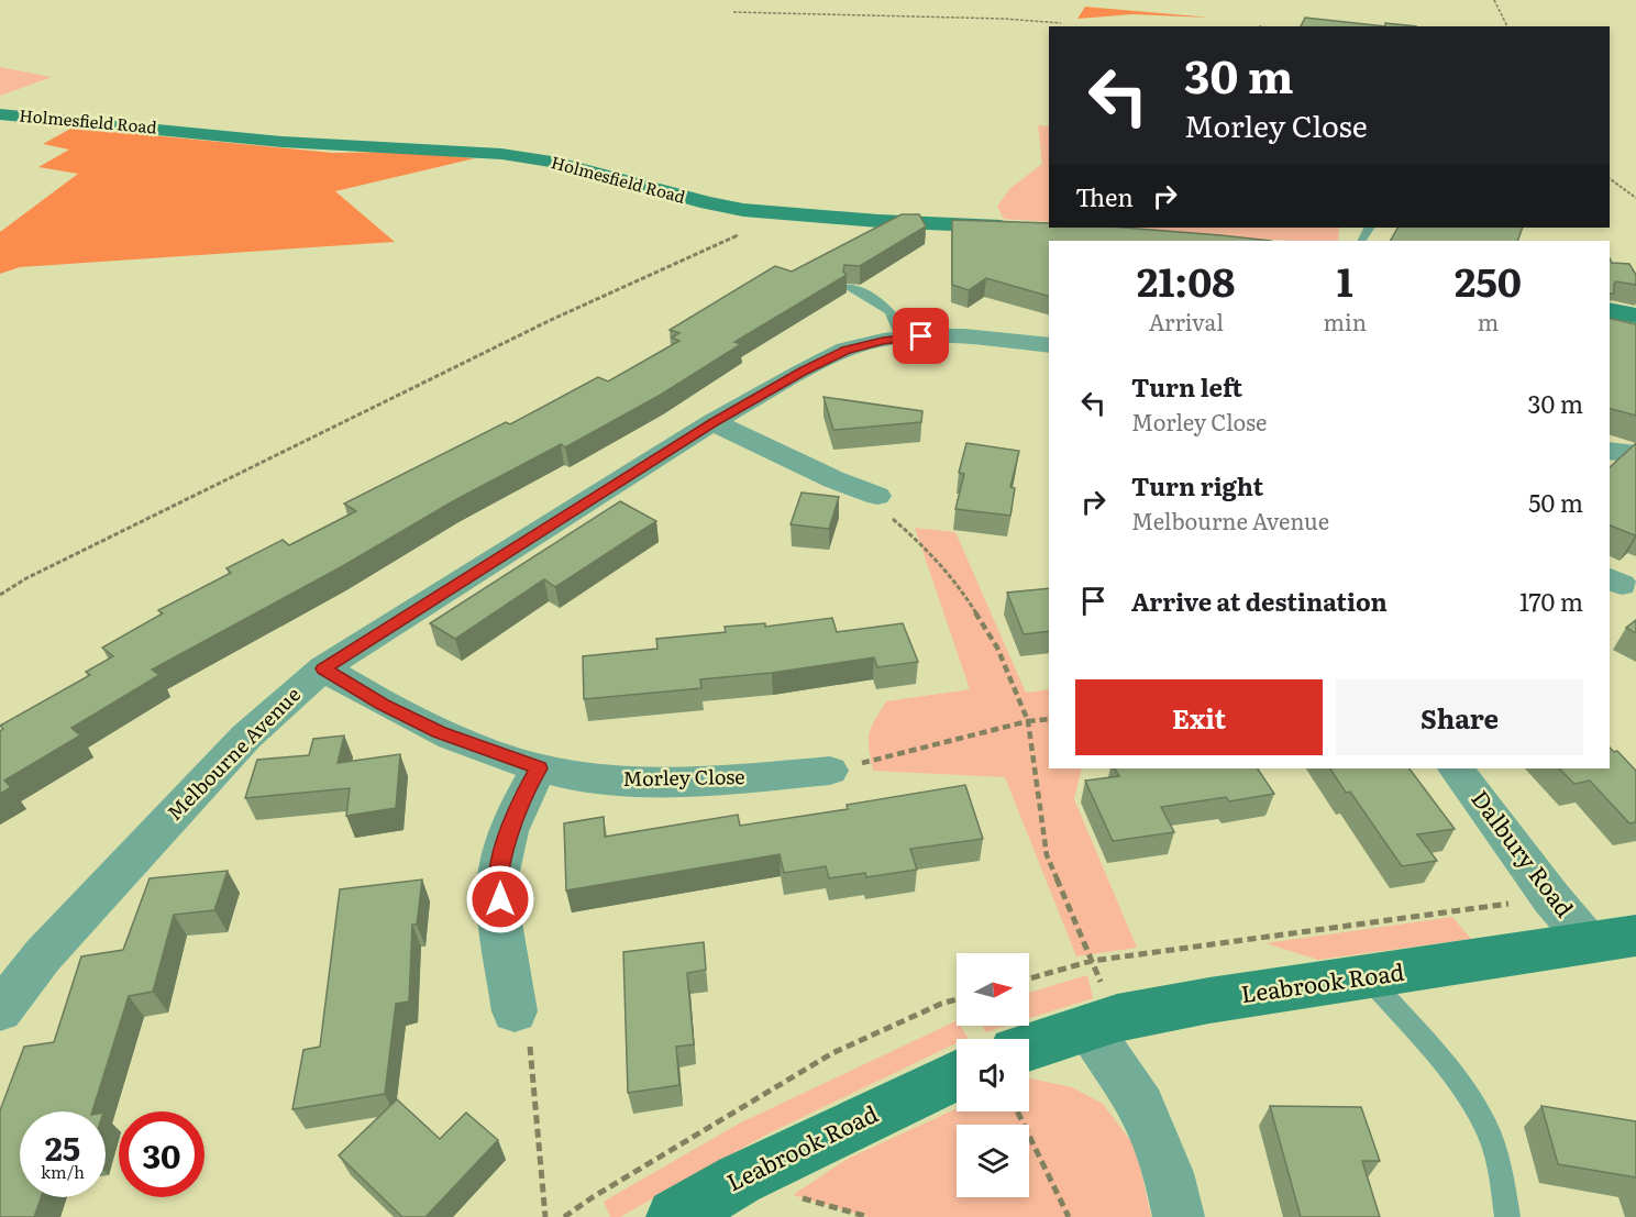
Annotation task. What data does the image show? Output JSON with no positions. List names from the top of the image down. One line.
{"streets":{"main road":["Holmesfield Road","Leabrook Road"],"street":["Melbourne Avenue","Morley Close","Dalbury Road"]},"crossings":[["Melbourne Avenue","Morley Close"],["Dalbury Road","Leabrook Road"]],"north":"right","page":{"turn":["30 m","Morley Close"],"then":"Then","eta":["21:08","Arrival","1","min","250","m"],"list":[{"name":"Turn left","note":"Morley Close","value":"30 m"},{"name":"Turn right","note":"Melbourne Avenue","value":"50 m"},{"name":"Arrive at destination","value":"170 m"}],"buttons":["Exit","Share"],"speed":"25 km/h","limit":"30"}}
